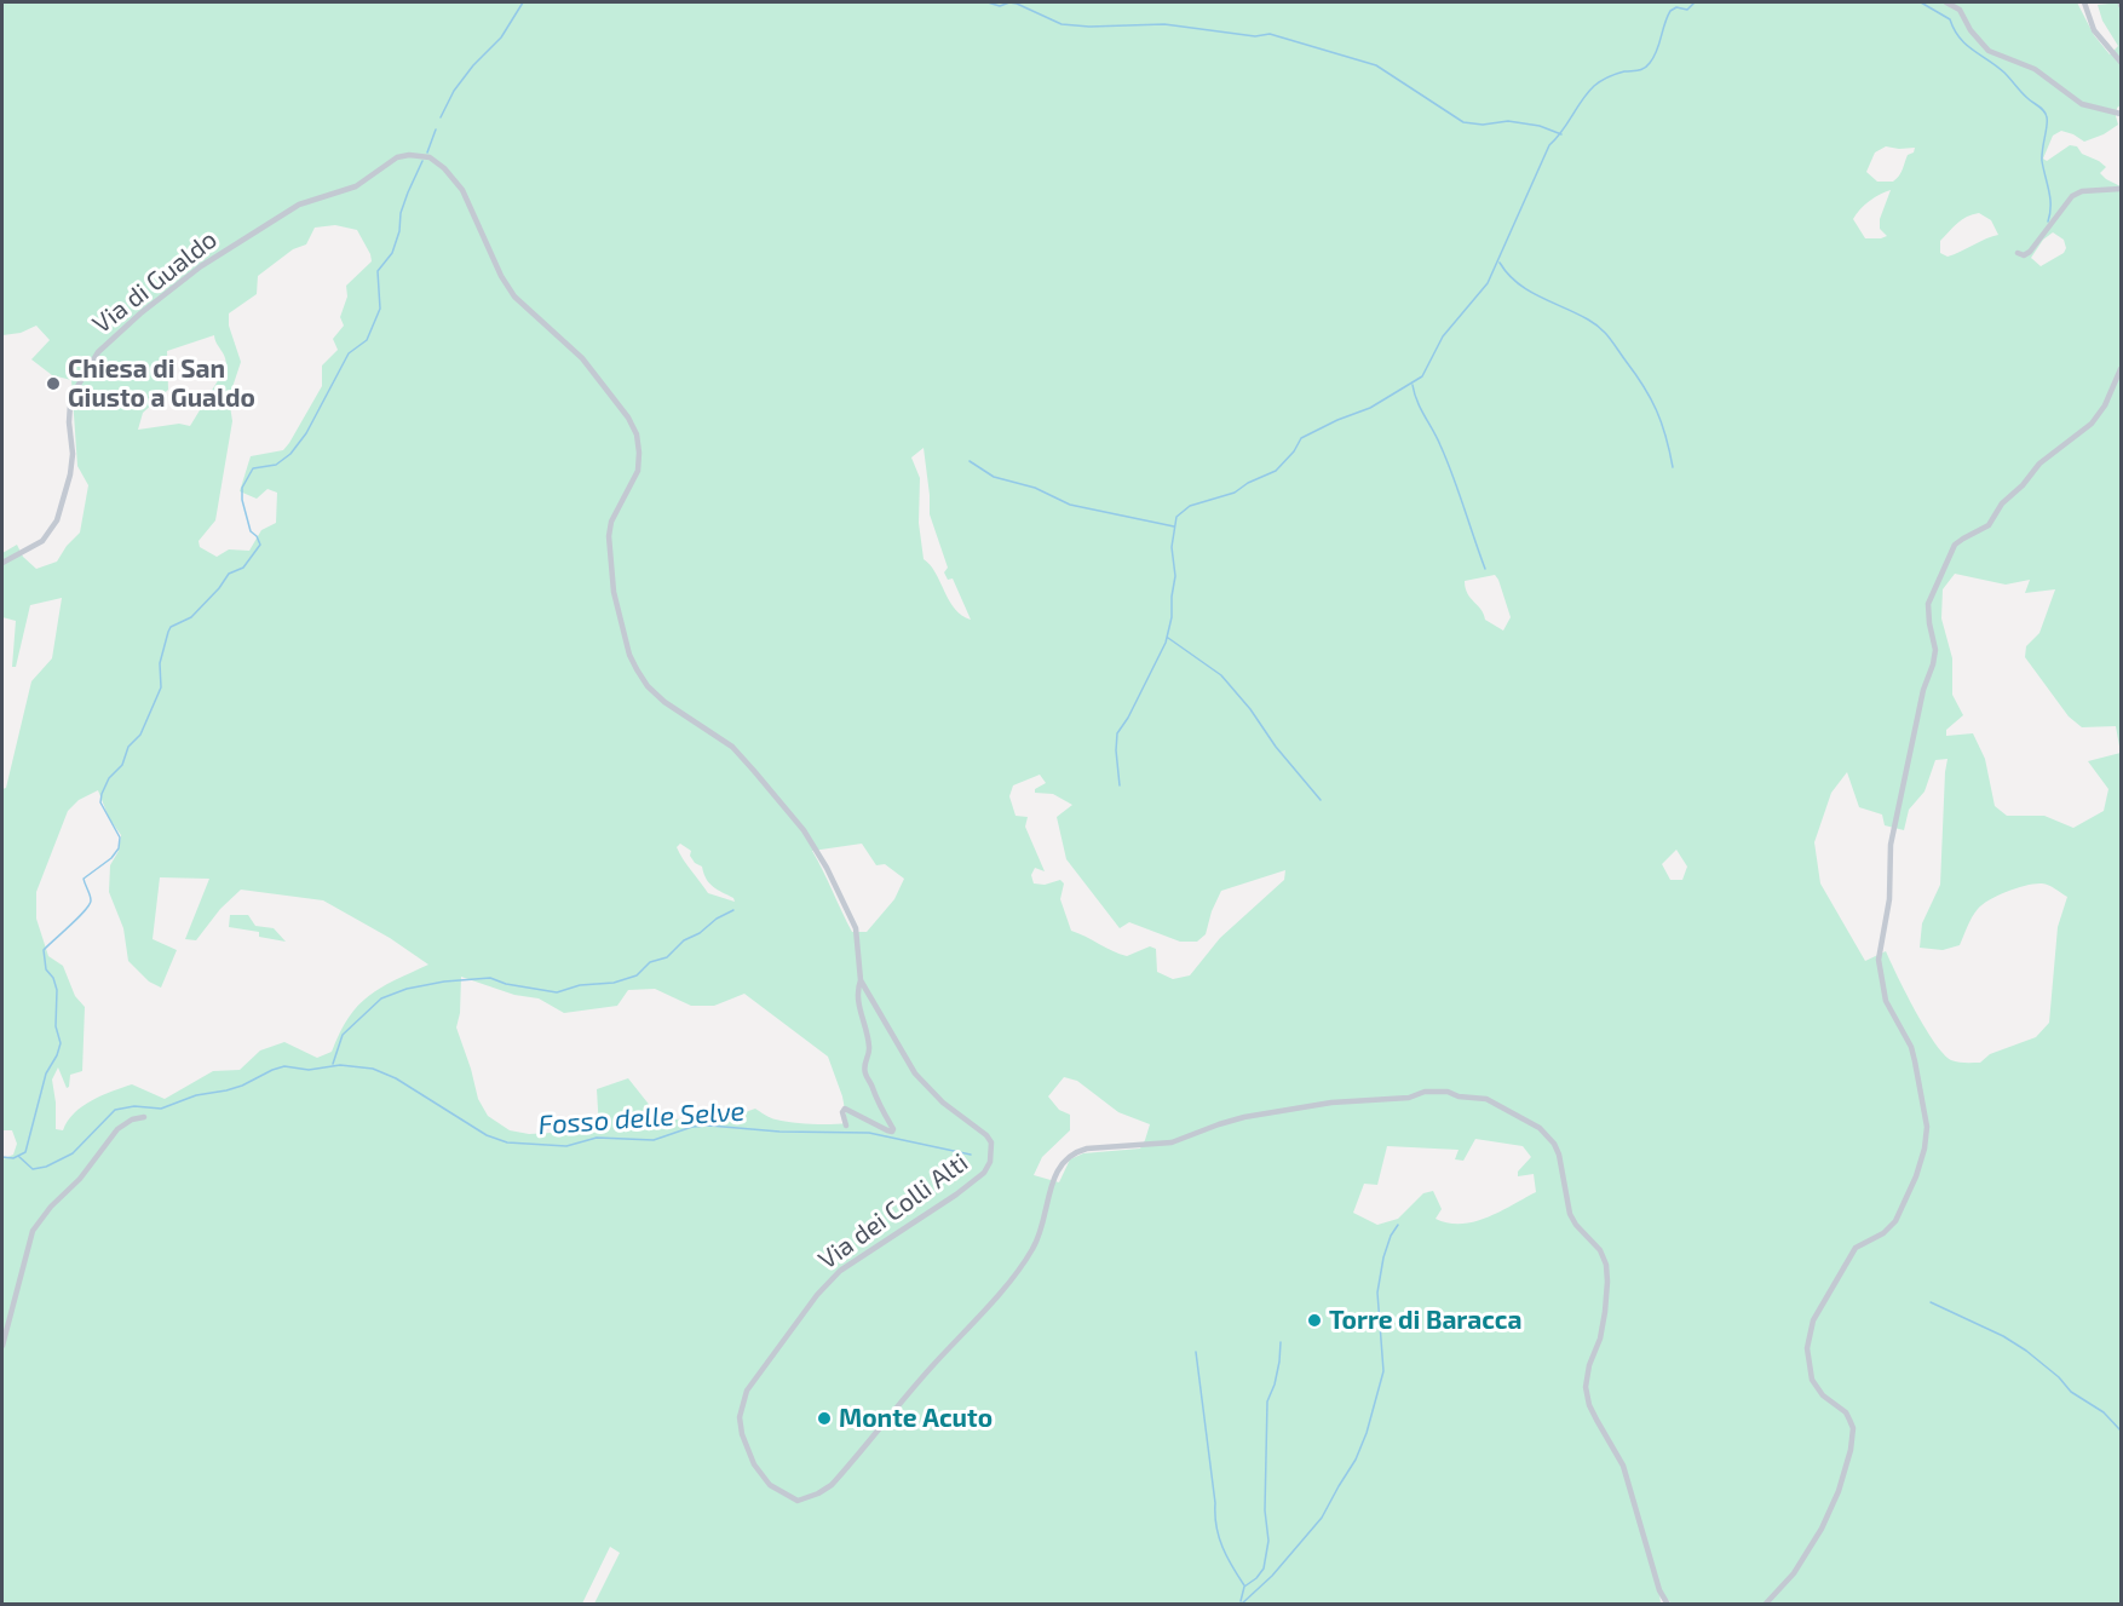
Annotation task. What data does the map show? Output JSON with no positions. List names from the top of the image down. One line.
{"streets":{"street":["Via di Gualdo","Via dei Colli Alti"]},"crossings":[["Via di Gualdo","Via dei Colli Alti"]],"water":["Fosso delle Selve"],"places":["Chiesa di San Giusto a Gualdo","Torre di Baracca","Monte Acuto"]}
